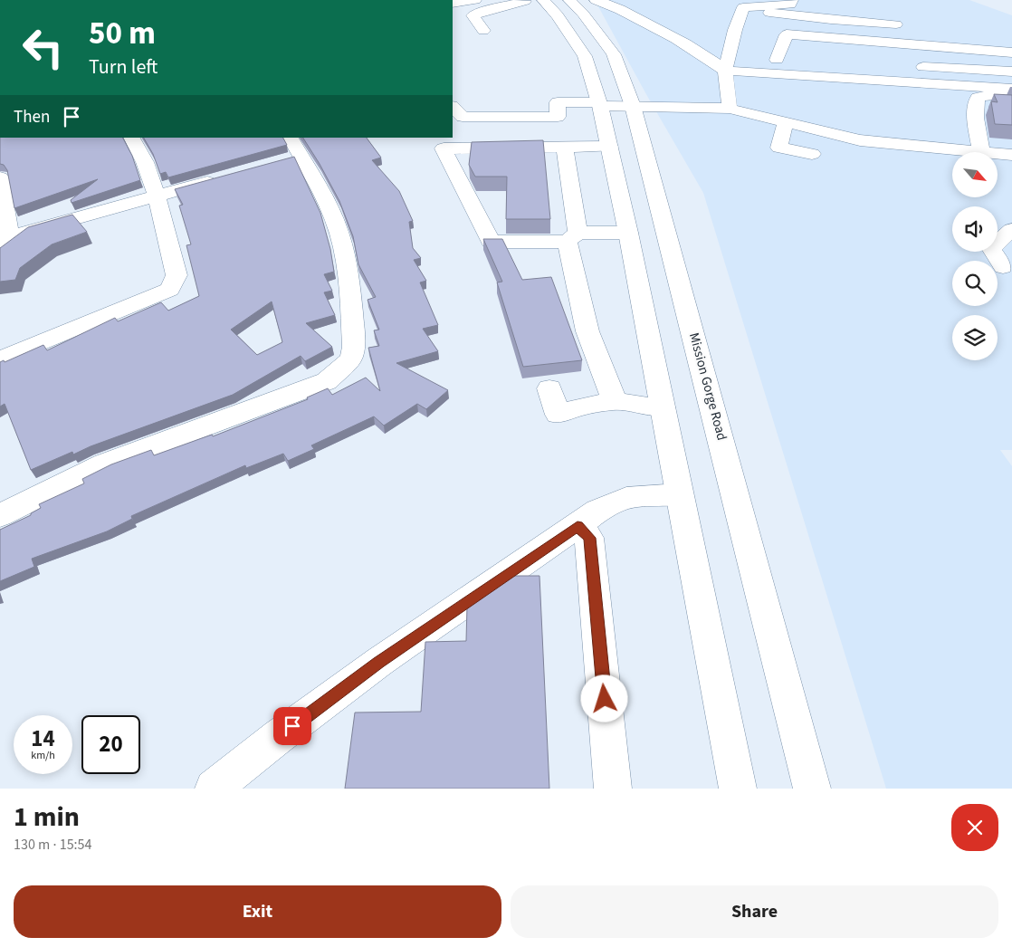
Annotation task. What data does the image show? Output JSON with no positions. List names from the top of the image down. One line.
{"streets":{"main road":["Mission Gorge Road"]},"north":"bottom right","page":{"turn":["50 m","Turn left"],"then":"Then","speed":"14 km/h","limit":"20","heading":["1 min","130 m · 15:54"],"buttons":["Exit","Share"]}}
